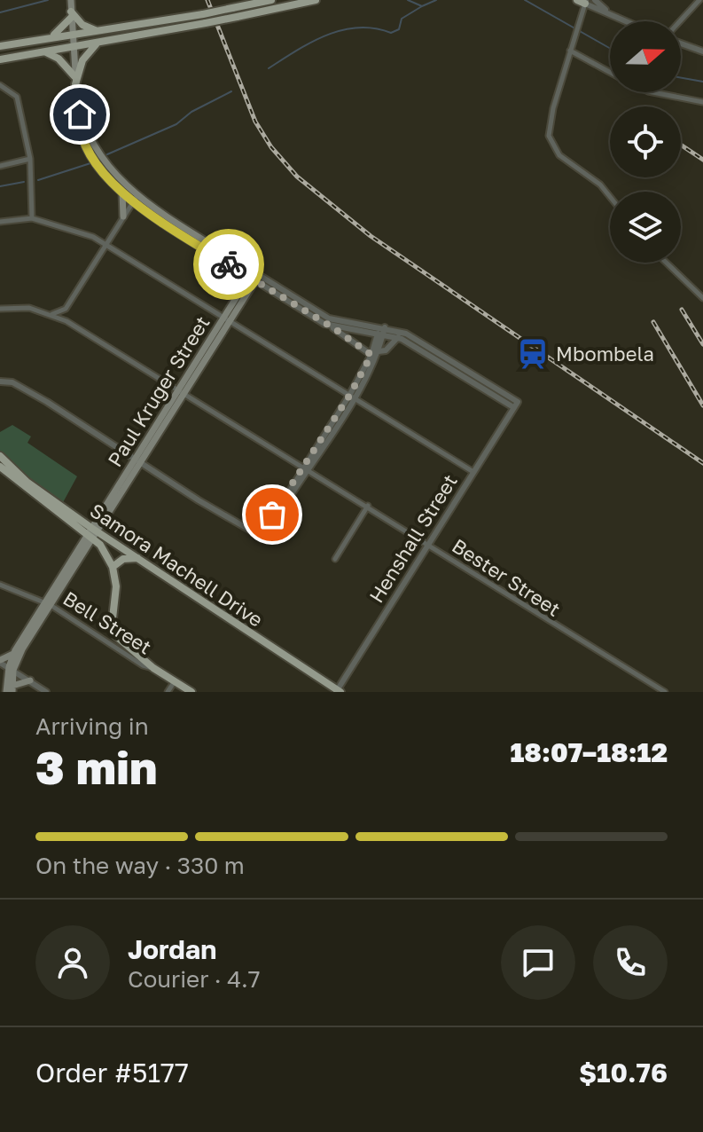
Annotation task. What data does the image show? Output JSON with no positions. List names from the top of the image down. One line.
{"streets":{"main road":["Paul Kruger Street","Samora Machell Drive","Bell Street"],"street":["Henshall Street","Bester Street"]},"crossings":[["Paul Kruger Street","Samora Machell Drive"],["Paul Kruger Street","Bester Street"],["Paul Kruger Street","Bell Street"],["Henshall Street","Samora Machell Drive"],["Henshall Street","Bester Street"],["Samora Machell Drive","Bell Street"]],"places":{"station":["Mbombela"]},"north":"right","page":{"heading":["3 min","Arriving in","18:07–18:12"],"panel":["Jordan","Courier · 4.7","Order #5177","$10.76"],"bar":"On the way · 330 m"}}
